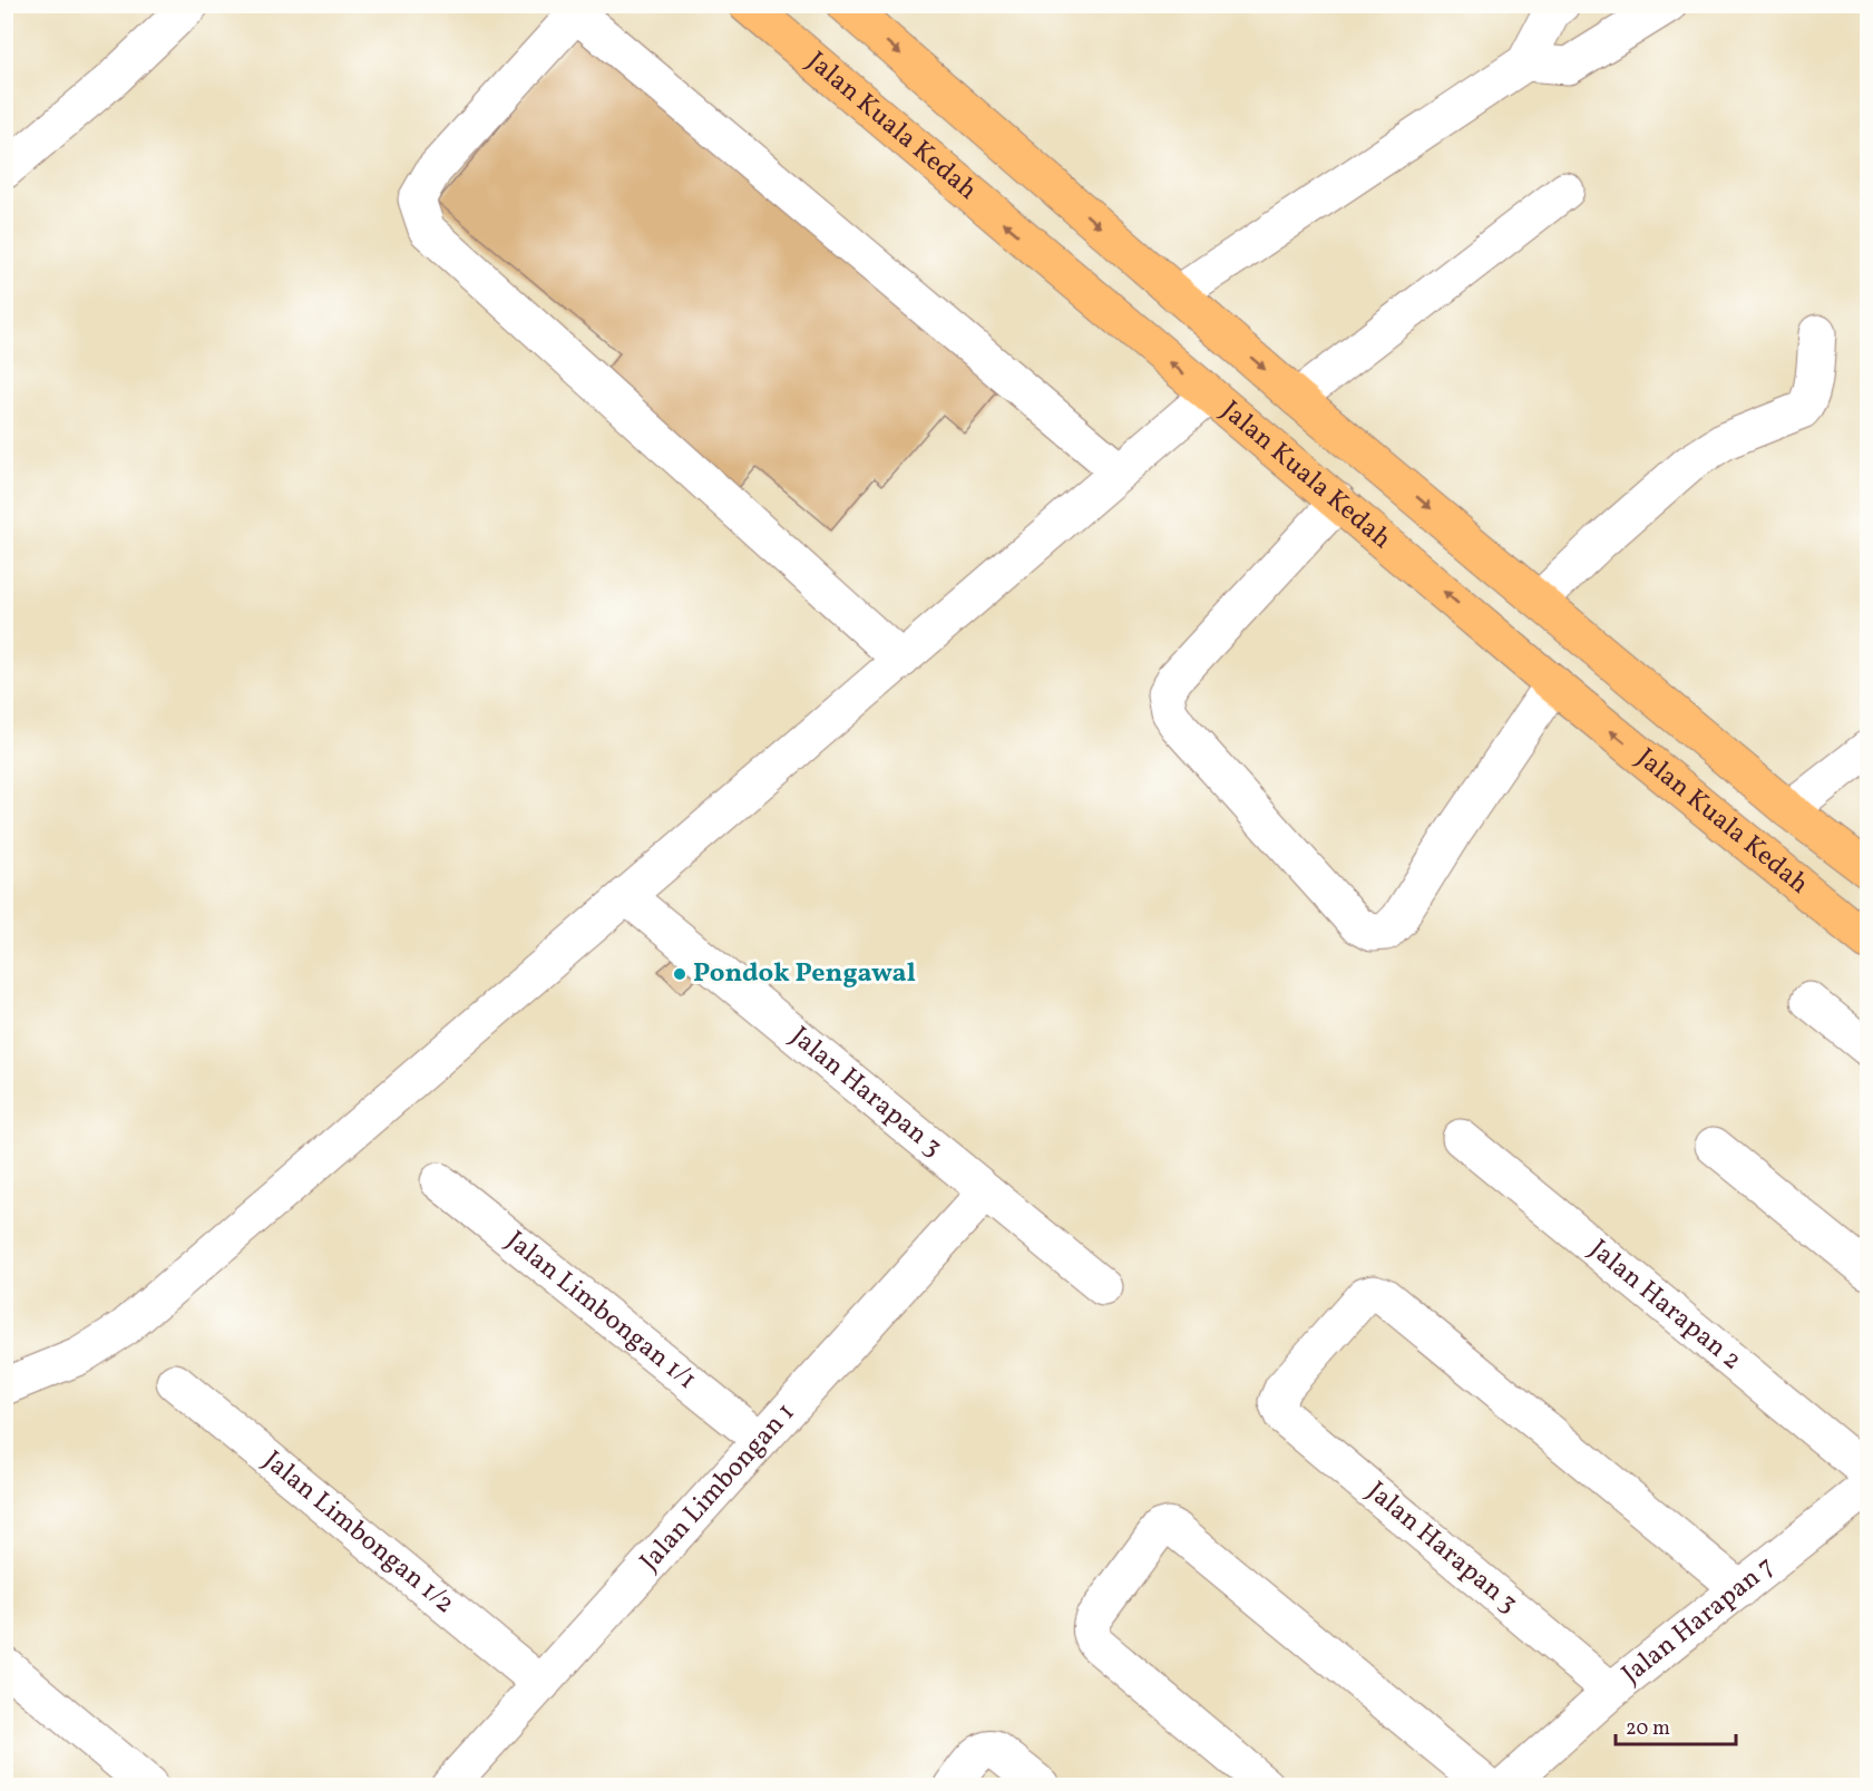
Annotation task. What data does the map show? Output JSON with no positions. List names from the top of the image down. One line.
{"streets":{"main road":["Jalan Kuala Kedah"],"street":["Jalan Harapan 3","Jalan Harapan 2","Jalan Limbongan 1/1","Jalan Limbongan 1","Jalan Limbongan 1/2","Jalan Harapan 7"]},"crossings":[["Jalan Harapan 3","Jalan Limbongan 1"],["Jalan Harapan 3","Jalan Harapan 7"],["Jalan Limbongan 1/1","Jalan Limbongan 1"],["Jalan Limbongan 1","Jalan Limbongan 1/2"]],"places":["Pondok Pengawal"],"scale_bar":"20 m"}
